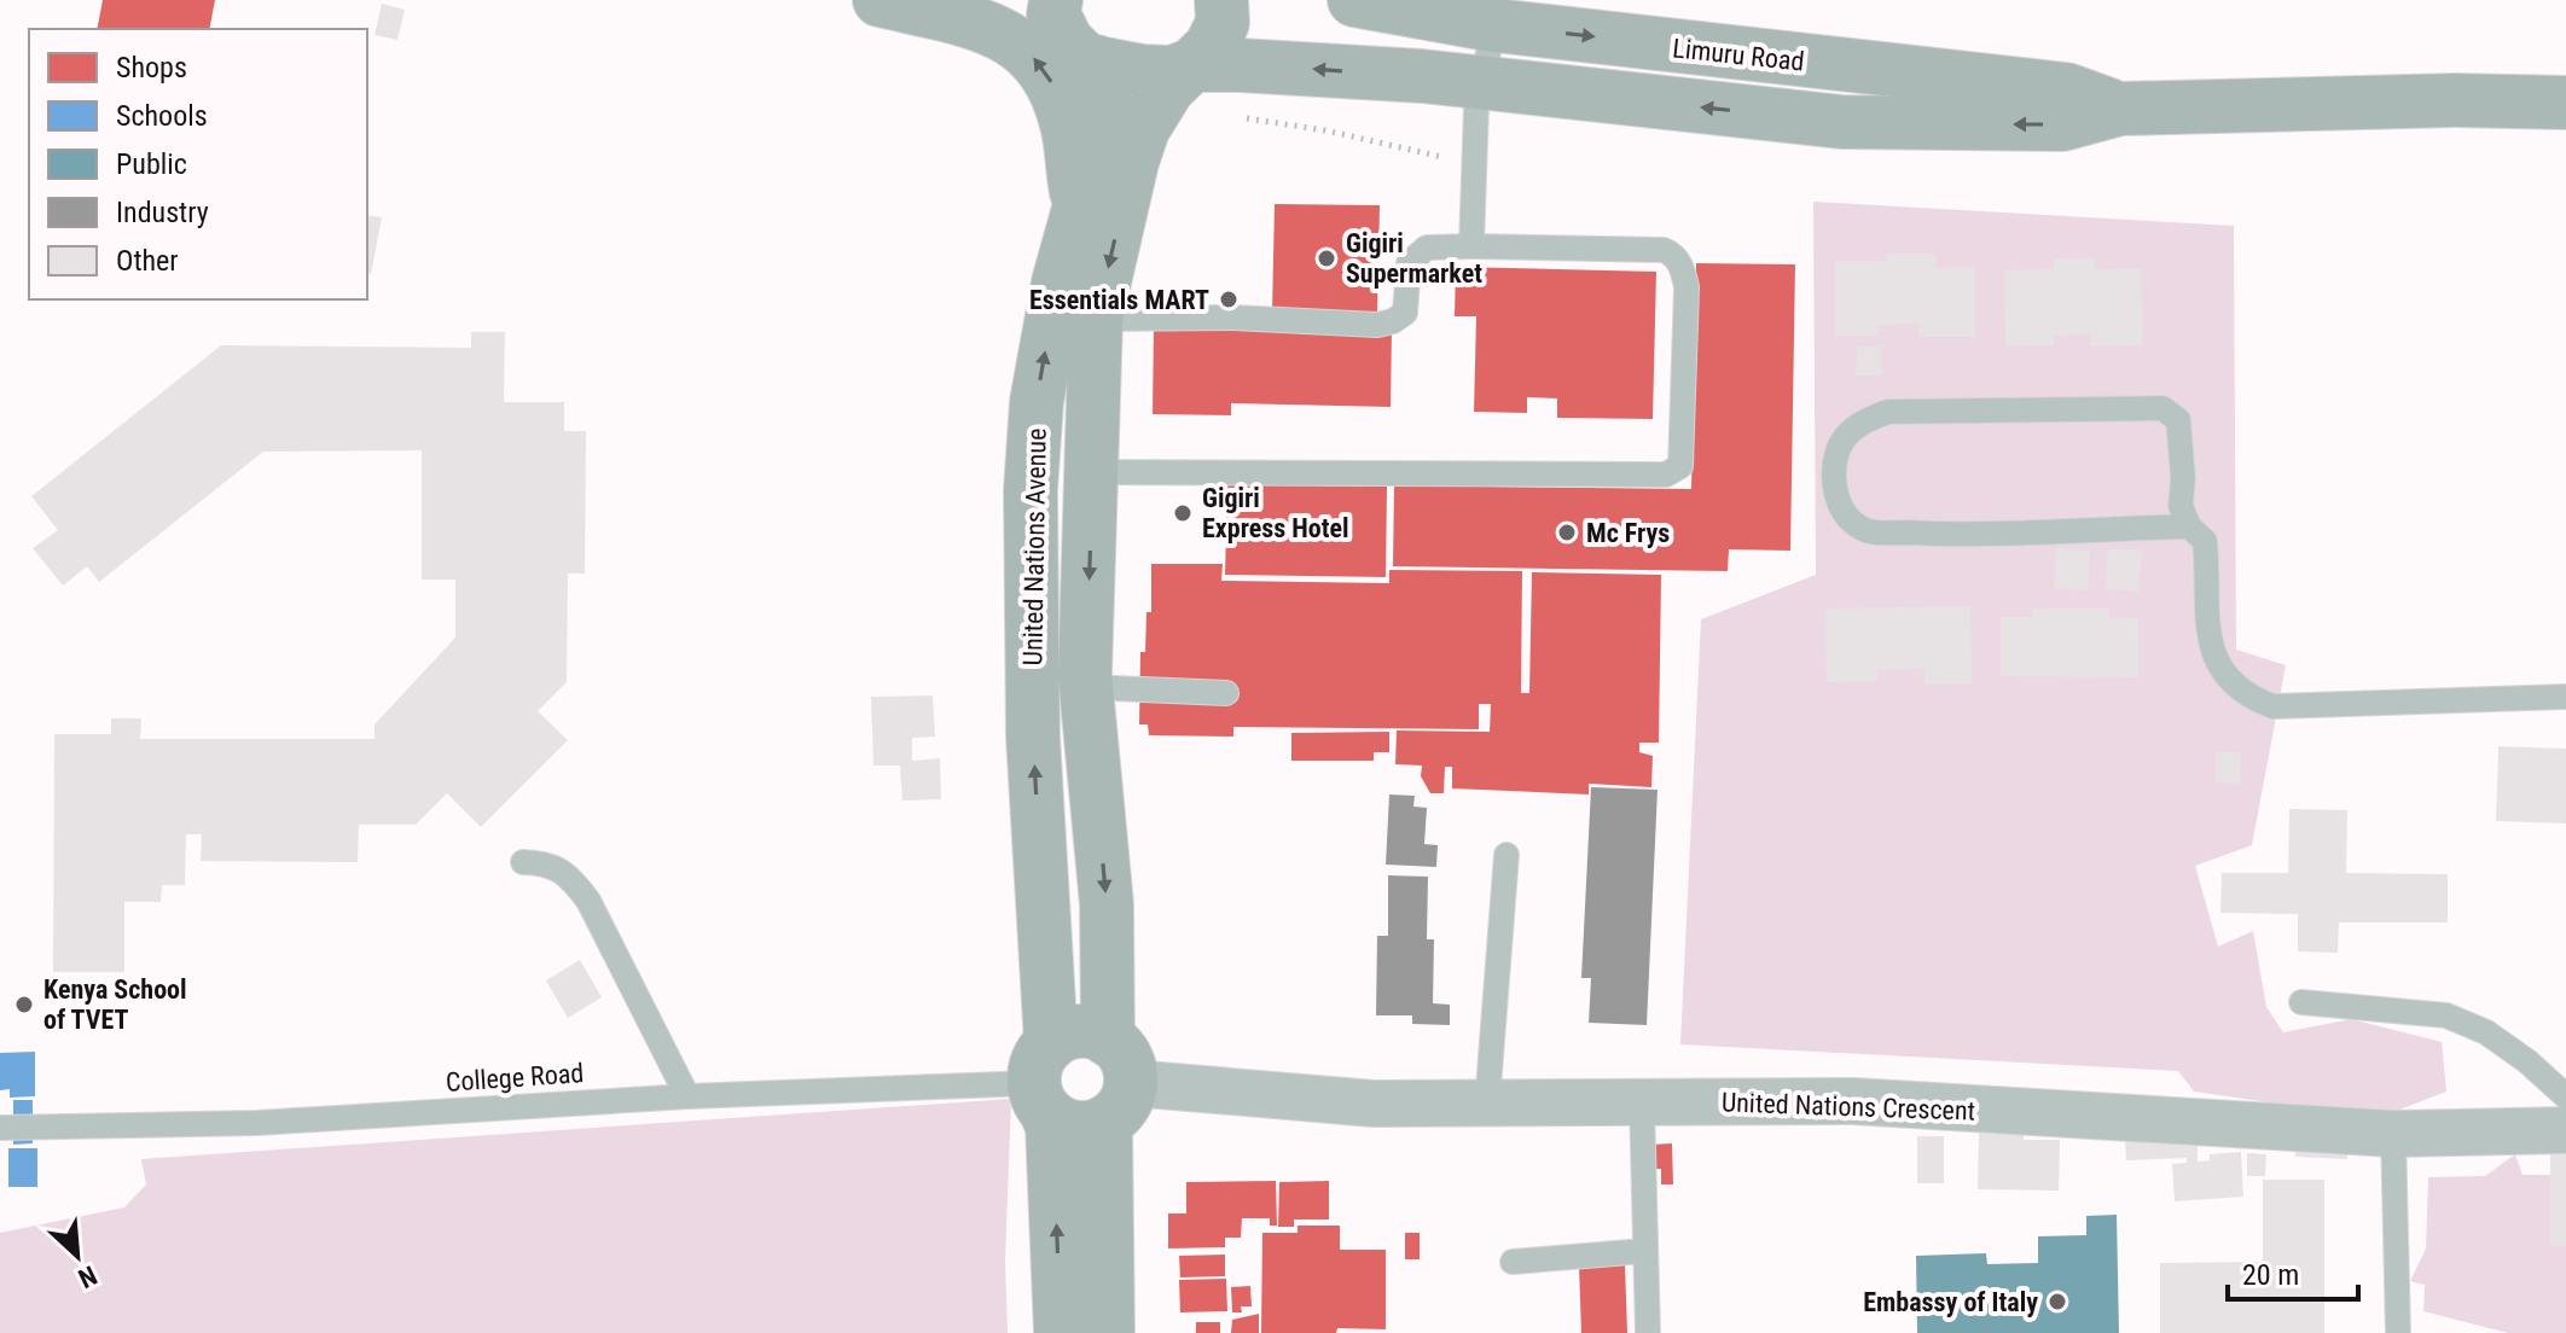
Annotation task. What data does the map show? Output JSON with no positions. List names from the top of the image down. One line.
{"streets":{"main road":["Limuru Road","United Nations Avenue"],"street":["United Nations Crescent"],"lane":["College Road"]},"crossings":[["Limuru Road","United Nations Avenue"],["United Nations Avenue","College Road"],["United Nations Avenue","United Nations Crescent"]],"places":["Gigiri Supermarket","Essentials MART","Gigiri Express Hotel","Mc Frys","Kenya School of TVET","Embassy of Italy"],"legend":["Shops","Schools","Public","Industry","Other"],"scale_bar":"20 m","north":"bottom right"}
